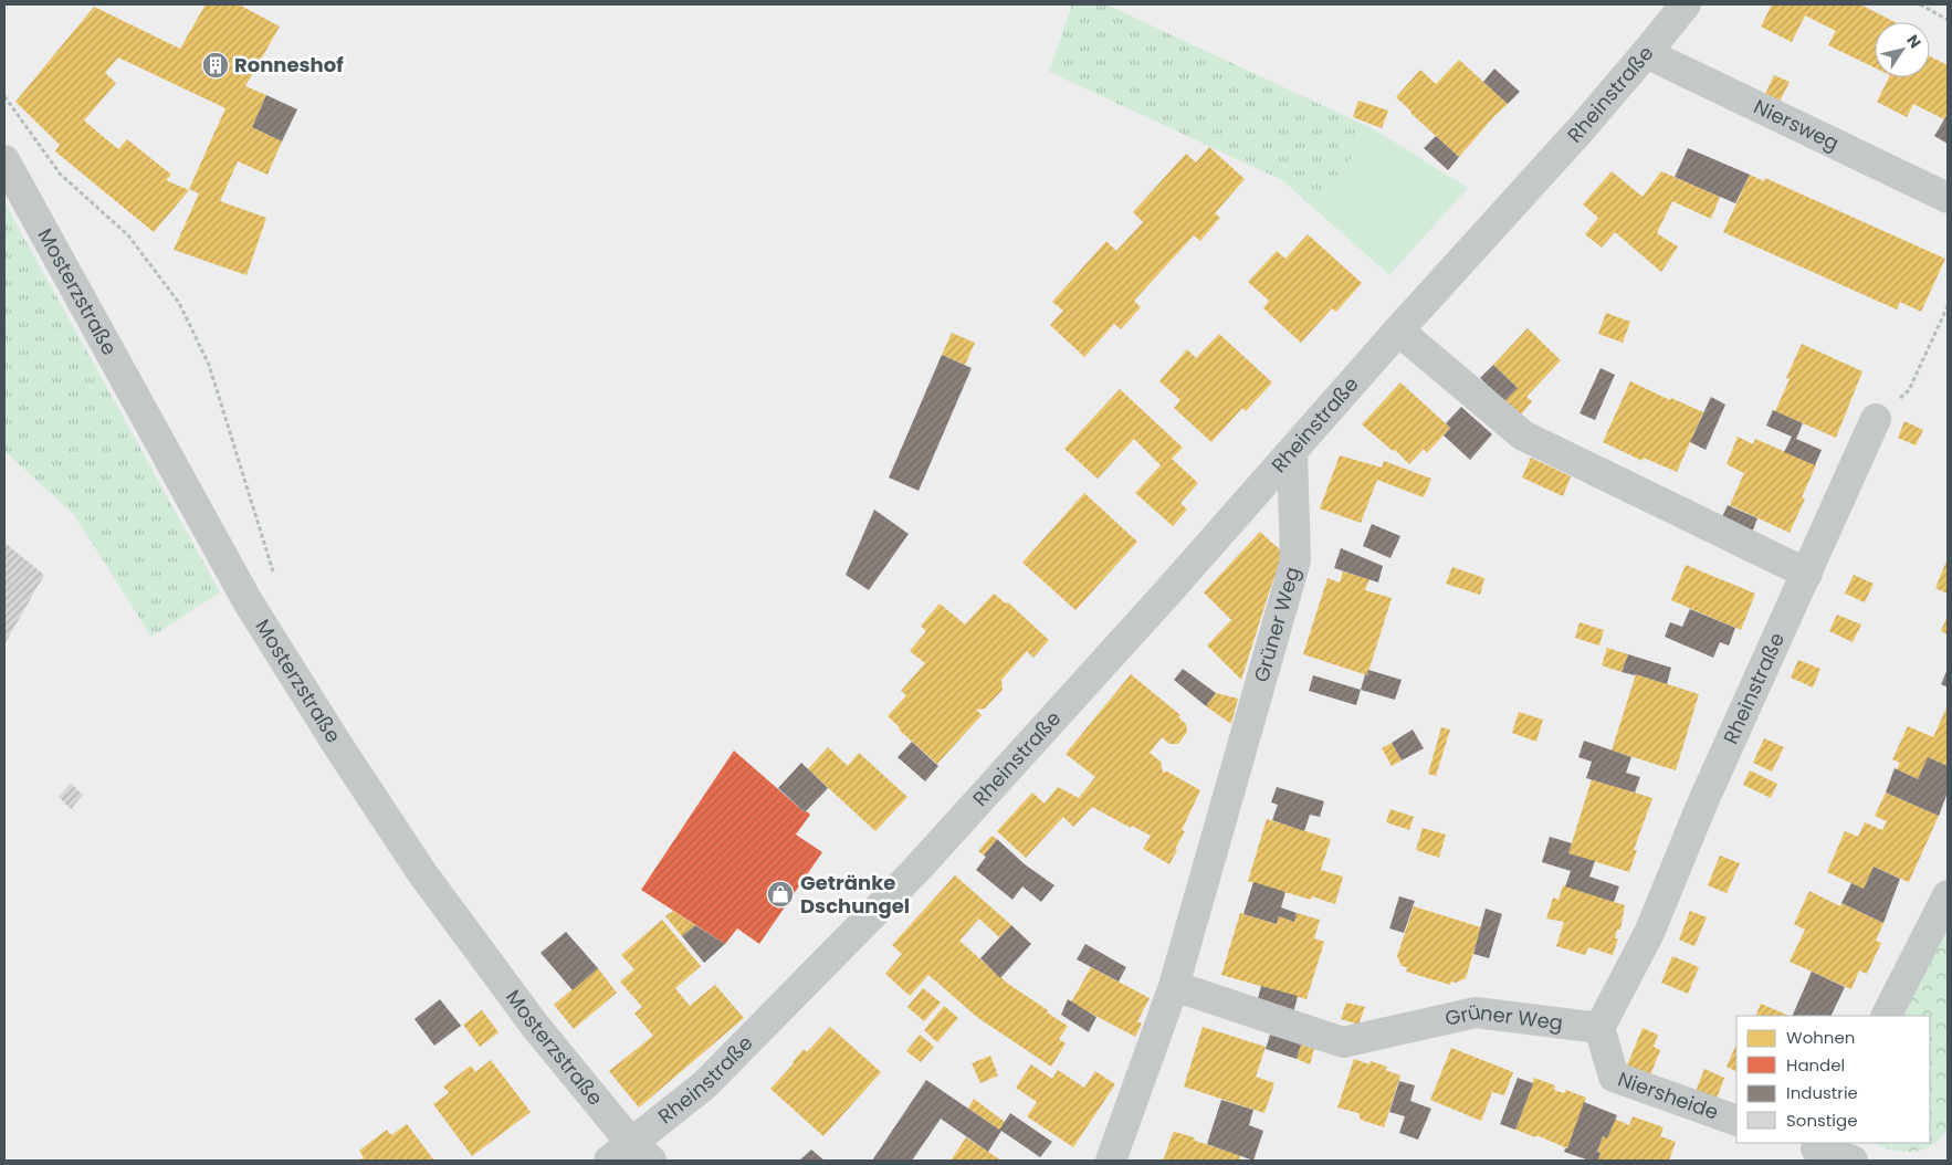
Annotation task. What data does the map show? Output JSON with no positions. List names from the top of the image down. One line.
{"streets":{"street":["Rheinstraße","Niersweg","Mosterzstraße","Grüner Weg","Niersheide"]},"crossings":[["Rheinstraße","Niersweg"],["Rheinstraße","Mosterzstraße"],["Rheinstraße","Grüner Weg"],["Rheinstraße","Niersheide"],["Grüner Weg","Niersheide"]],"places":{"building":["Ronneshof"],"shop":["Getränke Dschungel"]},"legend":["Wohnen","Handel","Industrie","Sonstige"],"north":"top right"}
